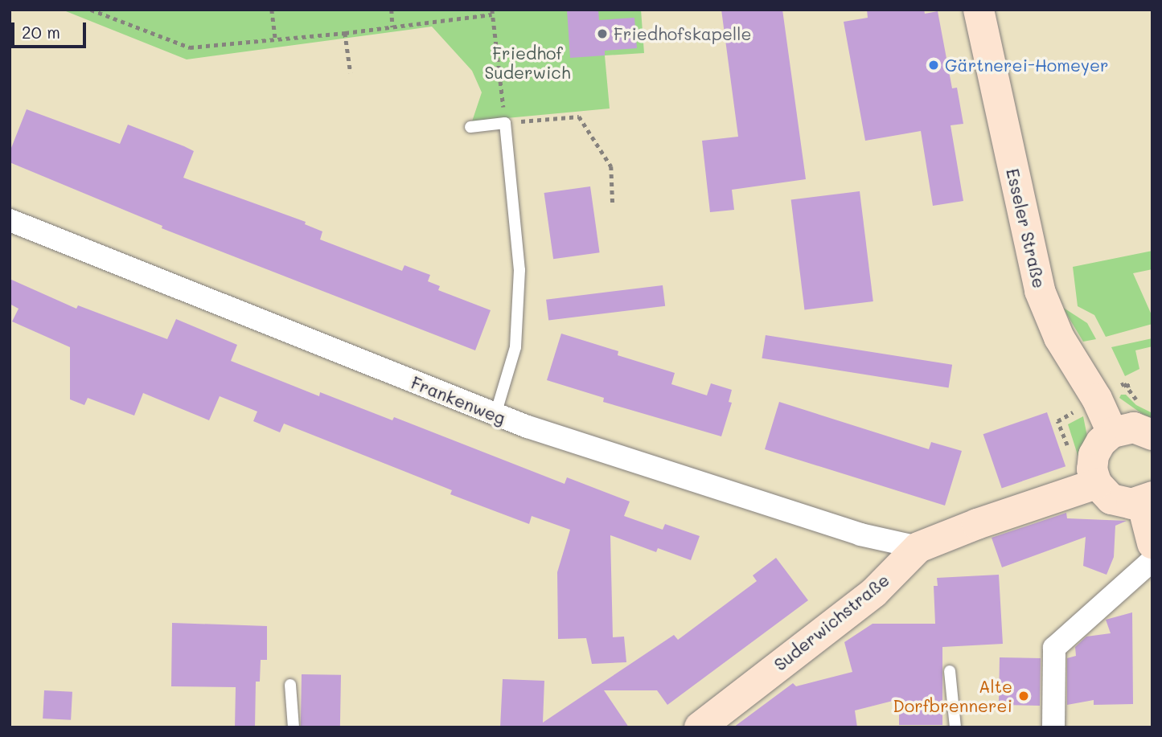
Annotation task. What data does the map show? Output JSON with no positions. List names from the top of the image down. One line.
{"streets":{"main road":["Esseler Straße","Suderwichstraße"],"street":["Frankenweg"]},"crossings":[["Frankenweg","Suderwichstraße"]],"parks":["Friedhof Suderwich"],"places":["Friedhofskapelle","Gärtnerei-Homeyer","Alte Dorfbrennerei"],"scale_bar":"20 m"}
